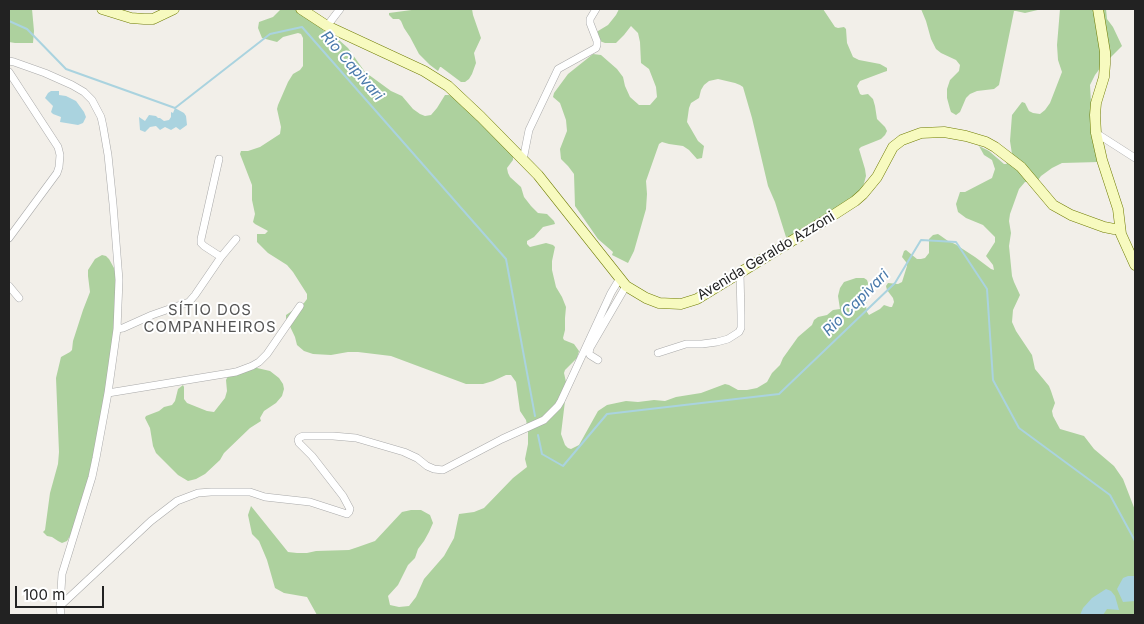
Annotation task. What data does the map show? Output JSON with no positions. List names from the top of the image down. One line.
{"streets":{"street":["Avenida Geraldo Azzoni"]},"districts":["SÍTIO DOS COMPANHEIROS"],"water":["Rio Capivari"],"scale_bar":"100 m"}
